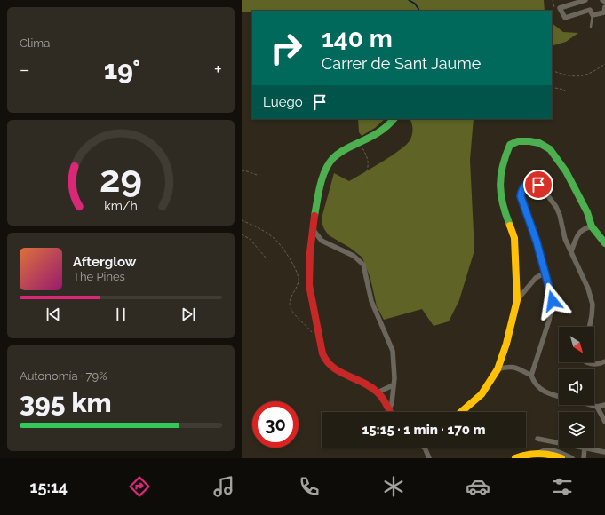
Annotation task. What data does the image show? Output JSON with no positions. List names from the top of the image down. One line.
{"north":"bottom right","page":{"tile":["Clima",["Autonomía · 79%","395 km"]],"turn":["140 m","Carrer de Sant Jaume"],"heat":["−","19°","+"],"then":"Luego","song":["Afterglow","The Pines"],"limit":"30","trip":"15:15 · 1 min · 170 m","tabs":"15:14","gauge":["29","km/h"]}}
